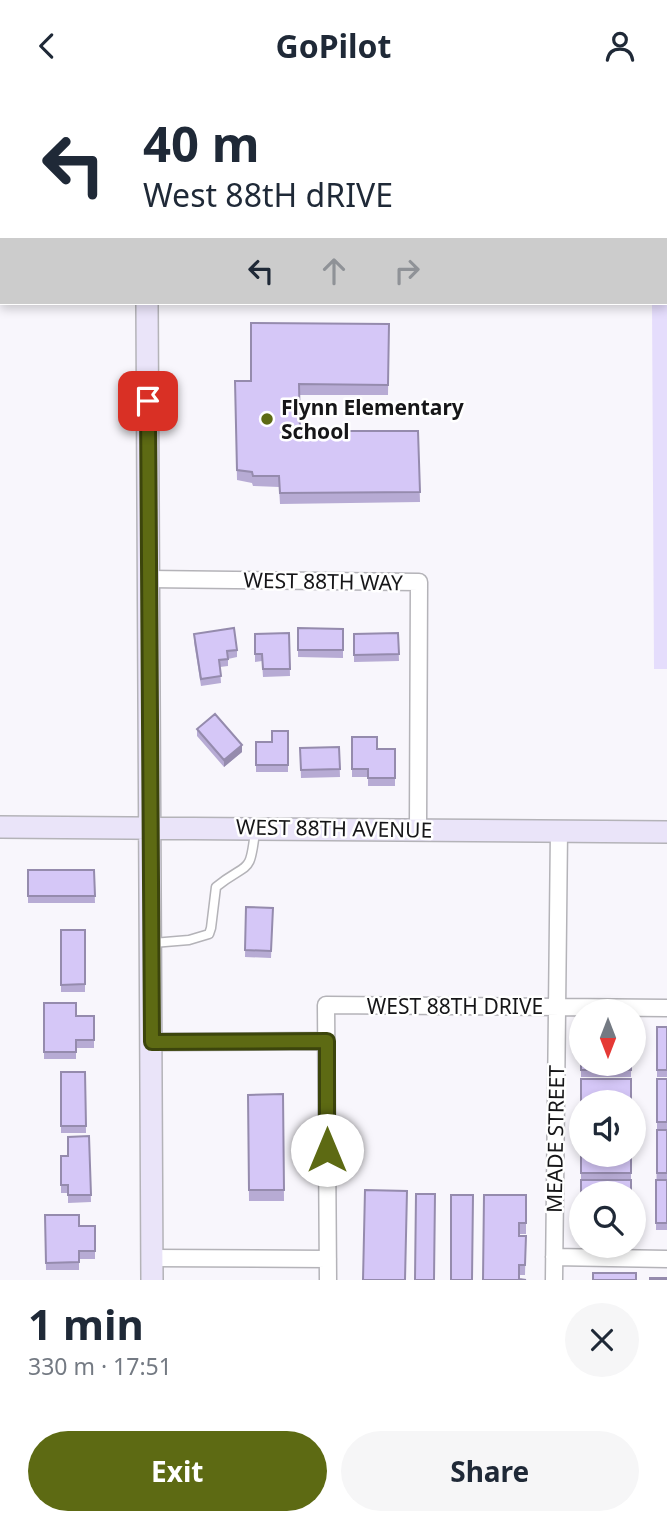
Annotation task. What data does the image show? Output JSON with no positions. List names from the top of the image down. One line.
{"streets":{"street":["WEST 88TH WAY","WEST 88TH AVENUE","WEST 88TH DRIVE","MEADE STREET"]},"crossings":[["WEST 88TH WAY","WEST 88TH AVENUE"],["WEST 88TH AVENUE","MEADE STREET"],["WEST 88TH DRIVE","MEADE STREET"]],"places":["Flynn Elementary School"],"north":"bottom","page":{"header":"GoPilot","turn":["40 m","West 88tH dRIVE"],"heading":["1 min","330 m · 17:51"],"buttons":["Exit","Share"]}}
